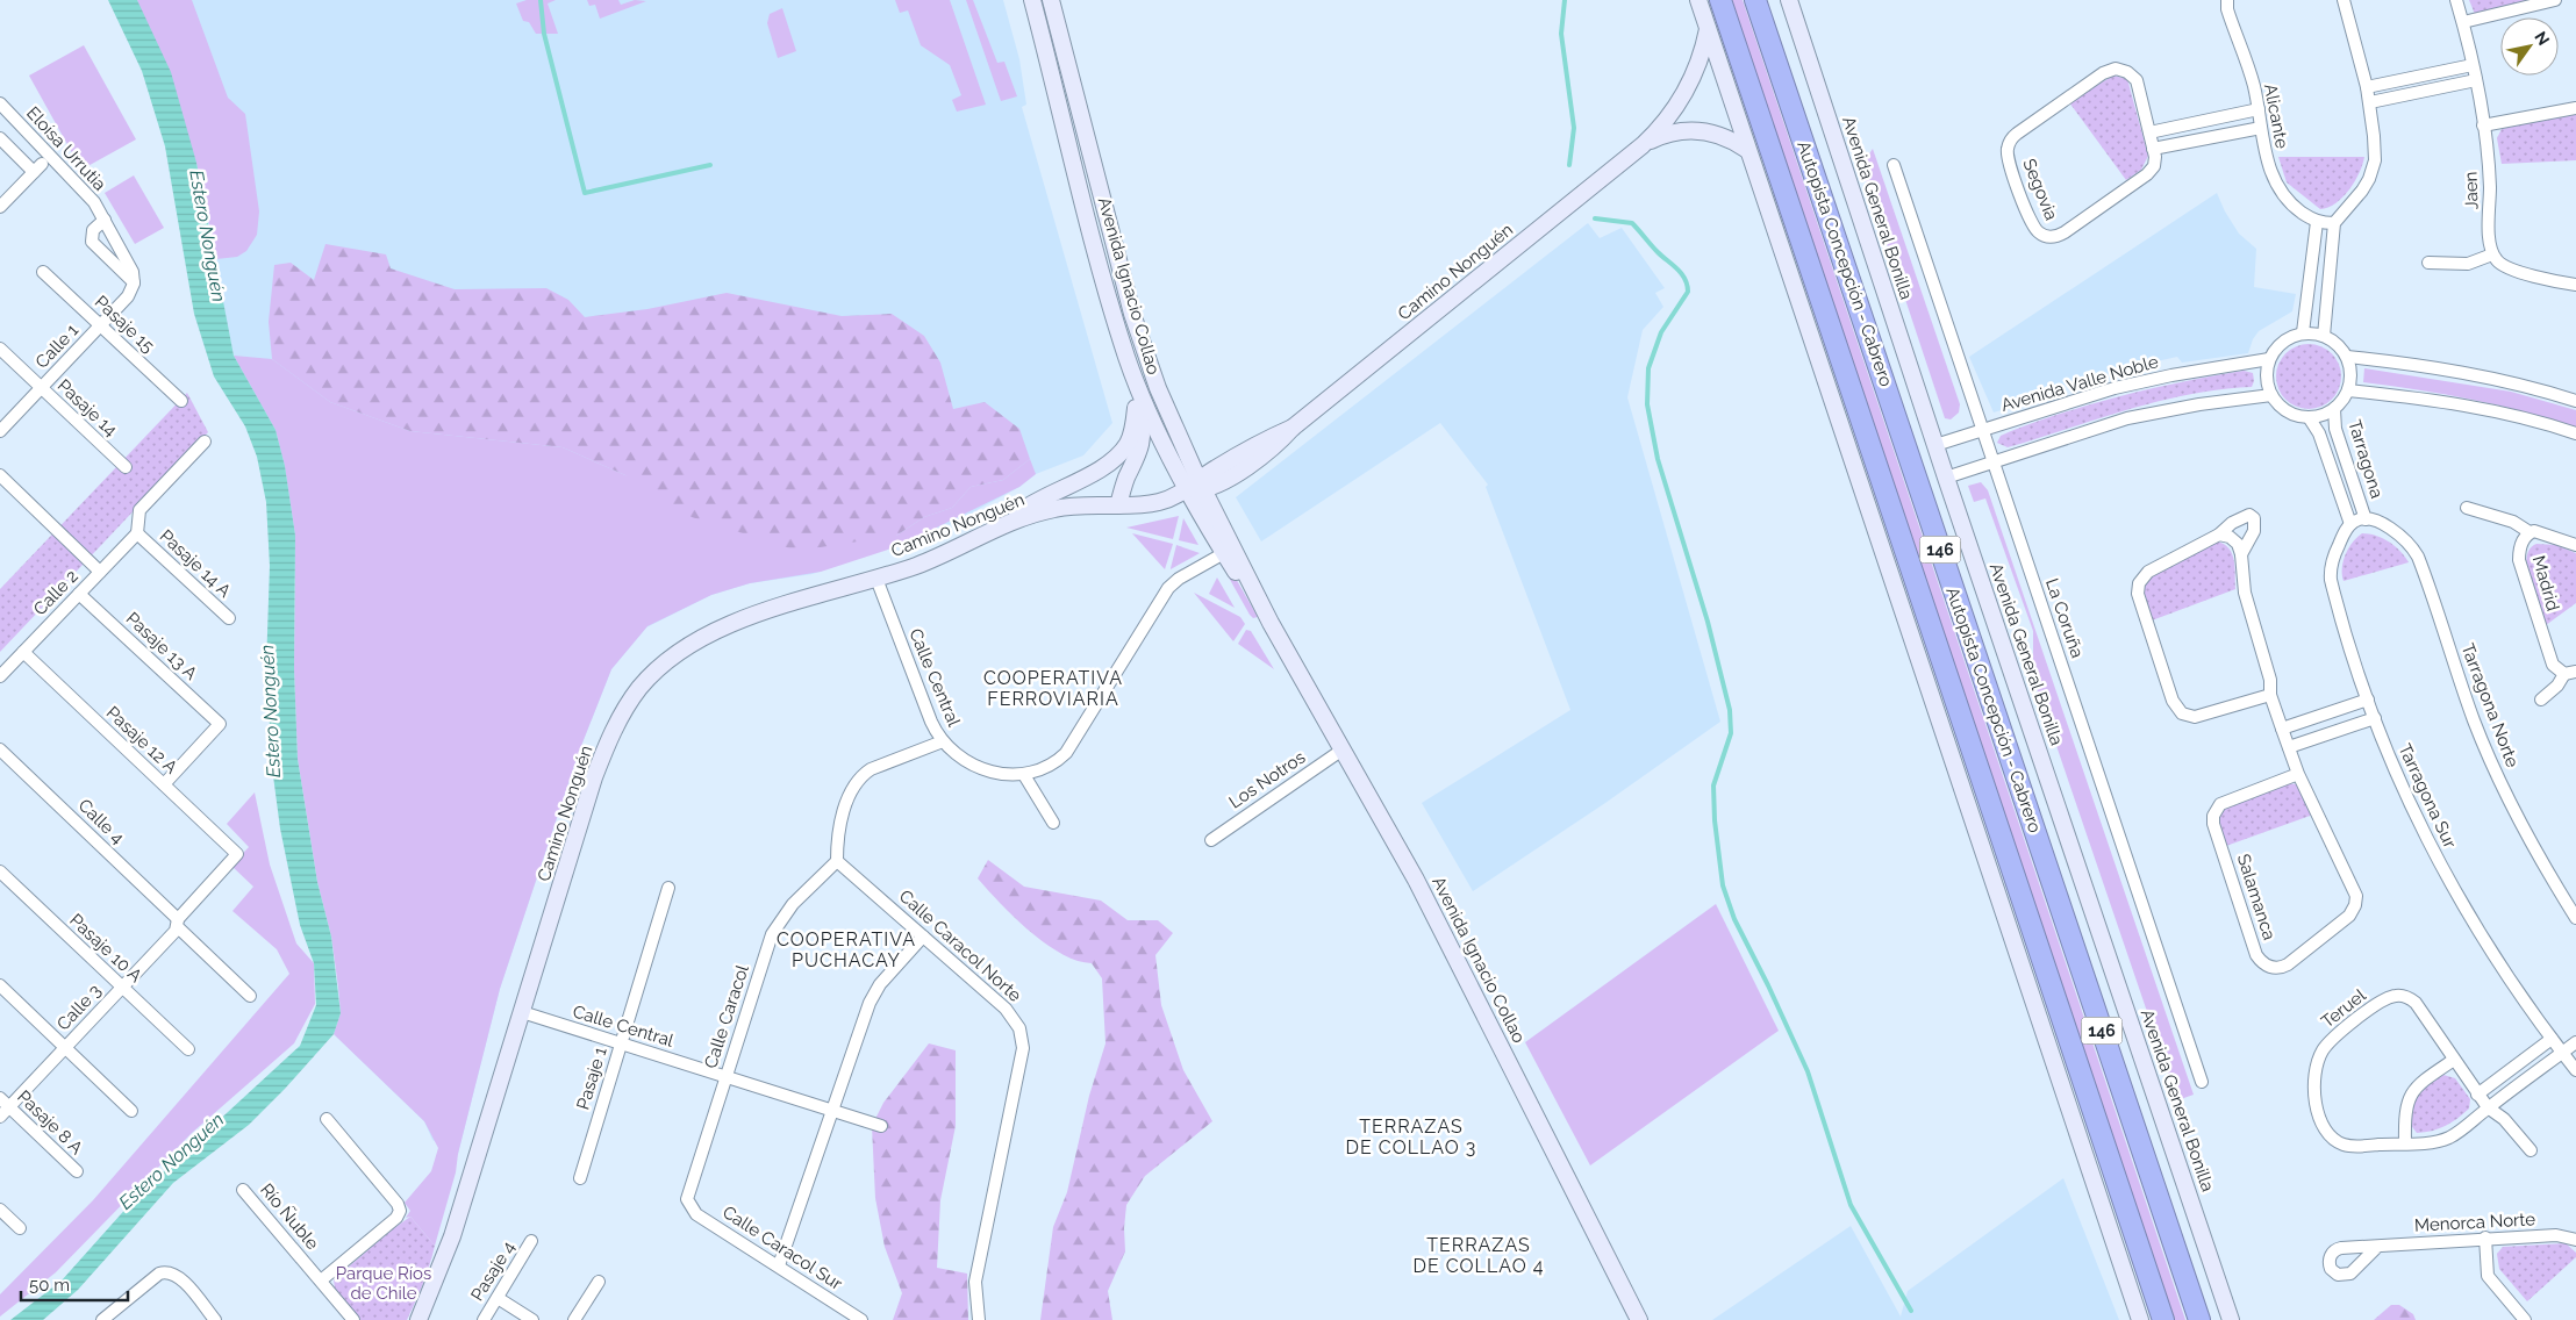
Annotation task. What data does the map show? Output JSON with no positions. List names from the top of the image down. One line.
{"streets":{"highway":["Autopista Concepción - Cabrero","146"],"main road":["Avenida General Bonilla","Camino Nonguén","Avenida Ignacio Collao"],"street":["Alicante","Eloísa Urrutia","Segovia","Jaen","Pasaje 15","Calle 1","Avenida Valle Noble","Pasaje 14","Tarragona","Pasaje 14 A","Madrid","Calle 2","La Coruña","Pasaje 13 A","Calle Central","Tarragona Norte","Pasaje 12 A","Los Notros","Tarragona Sur","Calle 4","Salamanca","Calle Caracol Norte","Pasaje 10 A","Calle 3","Teruel","Calle Caracol","Pasaje 1","Pasaje 8 A","Río Ñuble","Menorca Norte","Calle Caracol Sur","Pasaje 4"]},"crossings":[["Avenida General Bonilla","Avenida Valle Noble"],["Camino Nonguén","Avenida Ignacio Collao"],["Camino Nonguén","Calle Central"],["Avenida Ignacio Collao","Calle Central"],["Avenida Ignacio Collao","Los Notros"],["Pasaje 15","Calle 1"],["Calle 1","Pasaje 14"],["Avenida Valle Noble","Tarragona"],["Avenida Valle Noble","La Coruña"],["Tarragona","Tarragona Norte"],["Tarragona","Tarragona Sur"],["Pasaje 14 A","Calle 2"],["Calle 2","Pasaje 13 A"],["Calle 2","Pasaje 12 A"],["Pasaje 13 A","Pasaje 12 A"],["Calle Central","Calle Caracol"],["Calle Central","Pasaje 1"],["Pasaje 12 A","Calle 3"],["Tarragona Sur","Teruel"],["Calle 4","Calle 3"],["Calle Caracol Norte","Calle Caracol"],["Pasaje 10 A","Calle 3"],["Calle 3","Pasaje 8 A"],["Calle Caracol","Calle Caracol Sur"]],"districts":["COOPERATIVA FERROVIARIA","COOPERATIVA PUCHACAY","TERRAZAS DE COLLAO 3","TERRAZAS DE COLLAO 4"],"water":["Estero Nonguén"],"parks":["Parque Ríos de Chile"],"scale_bar":"50 m","north":"top right"}
